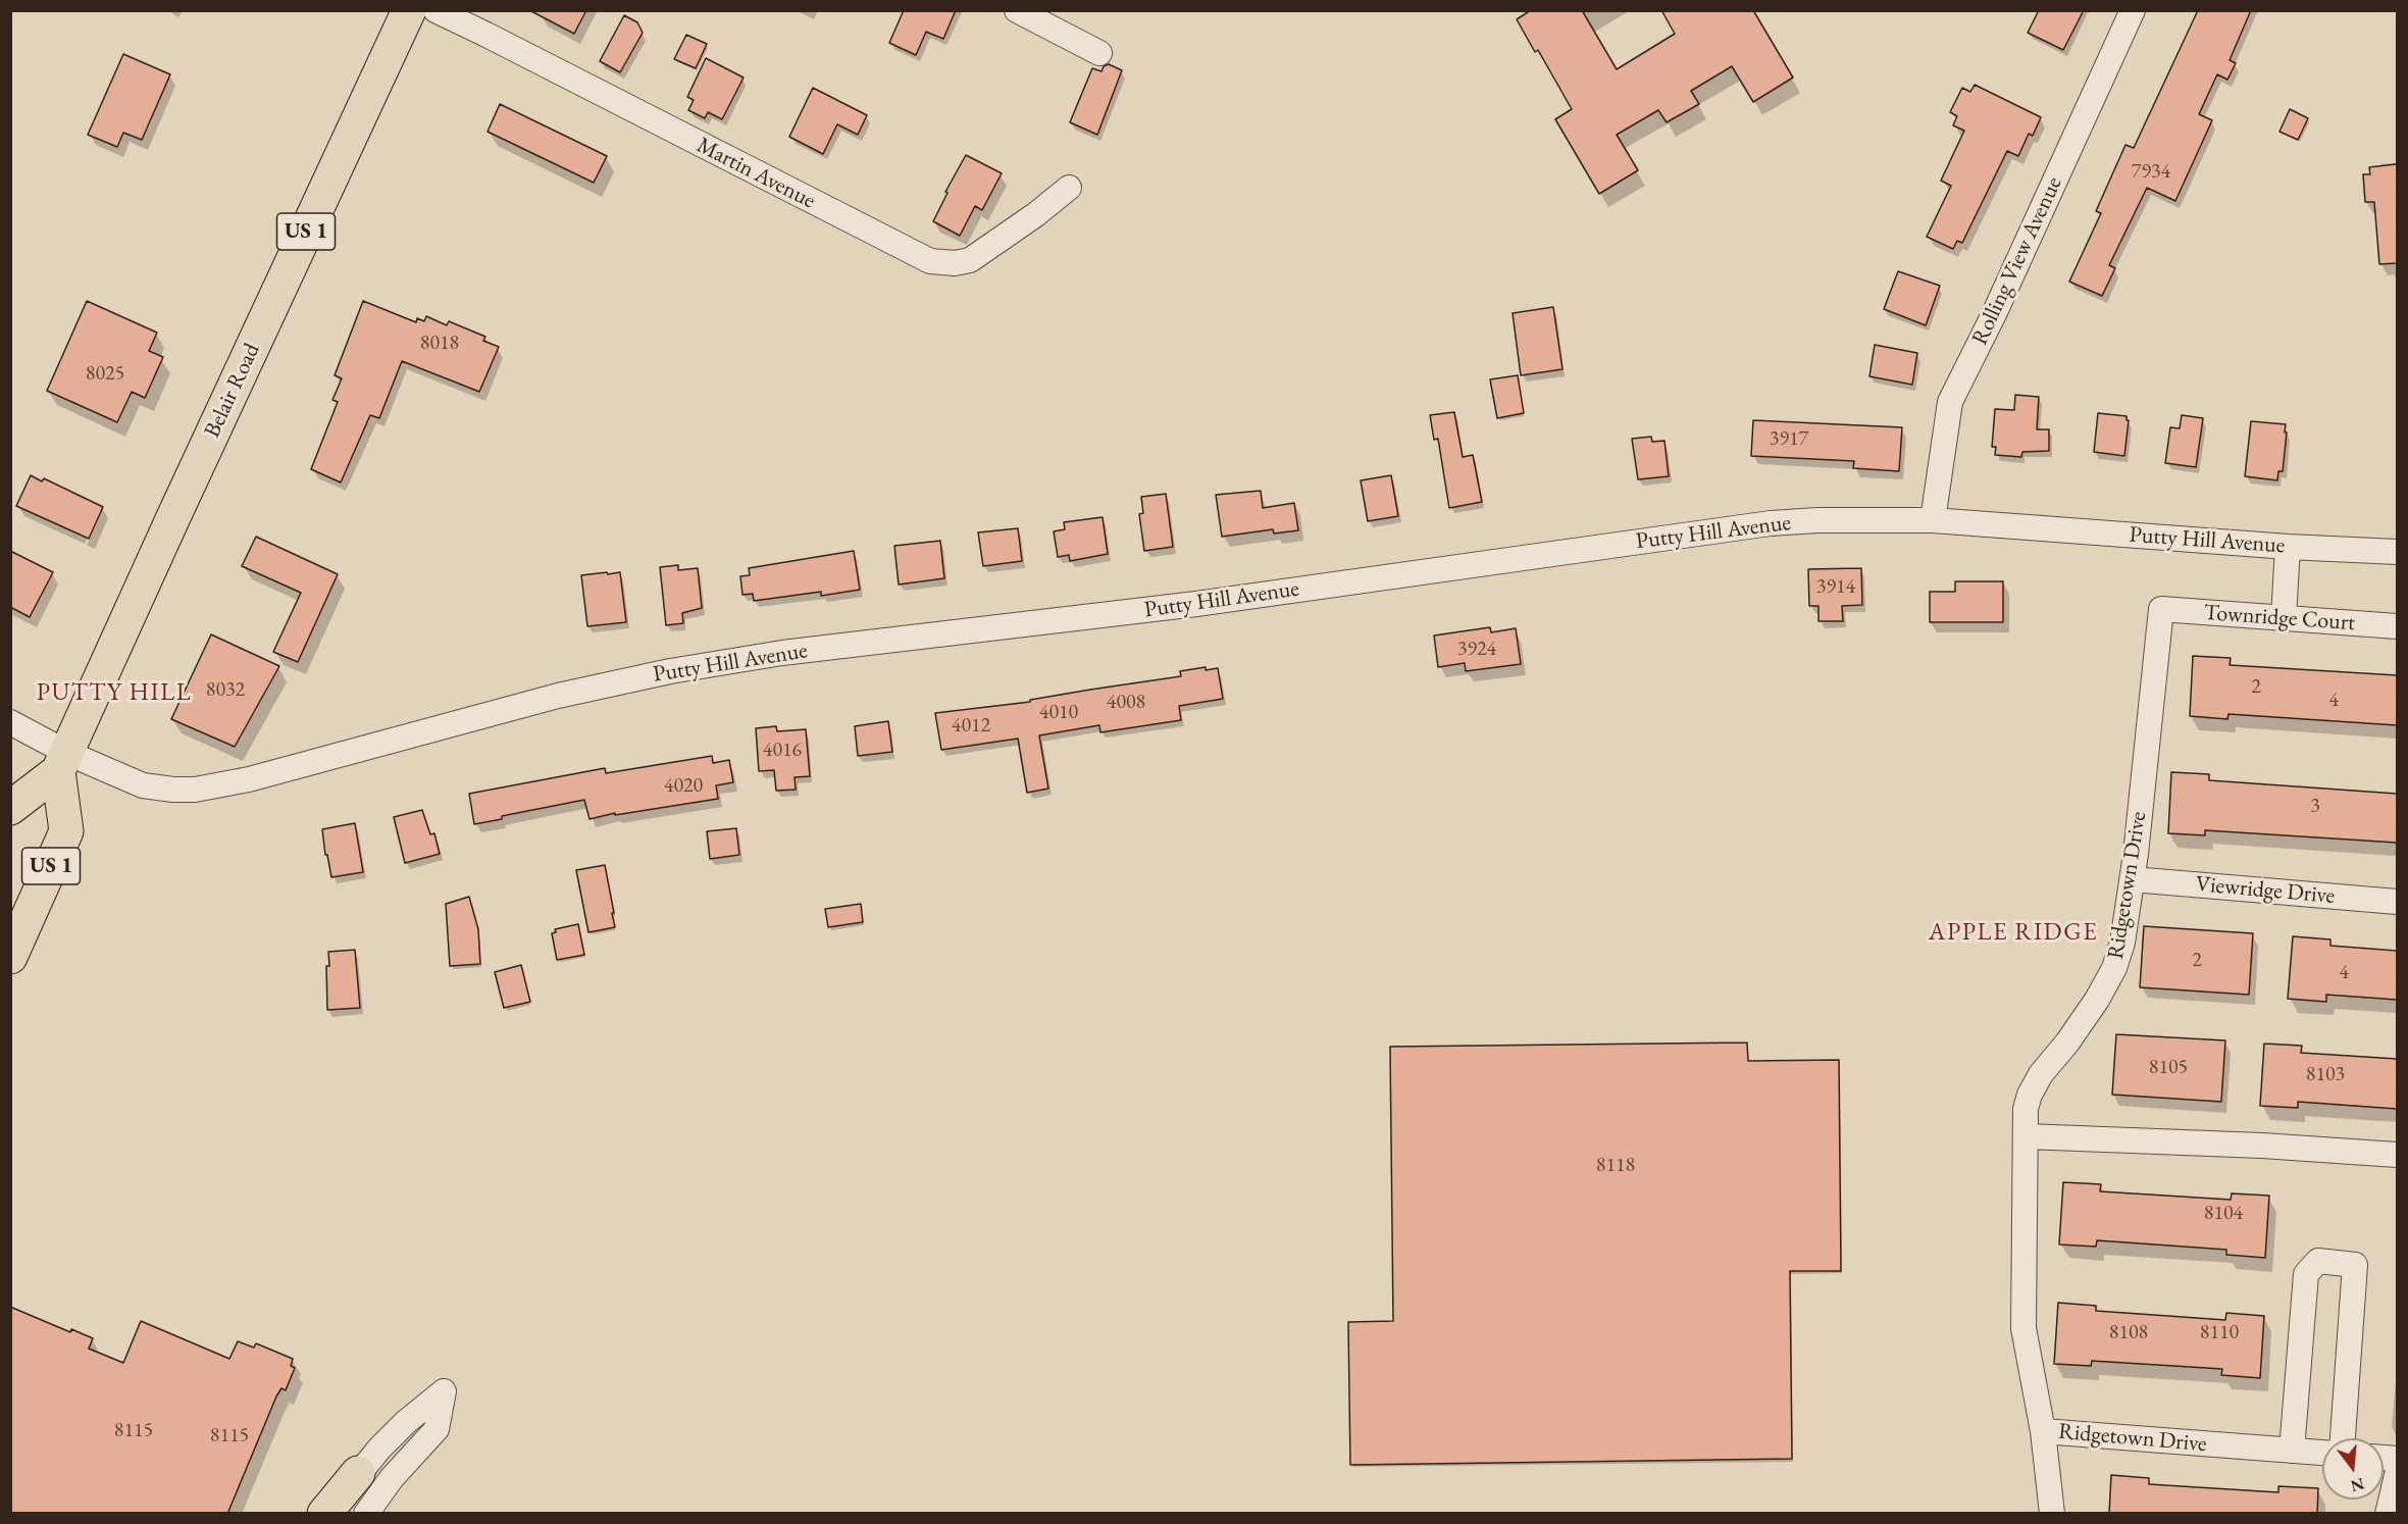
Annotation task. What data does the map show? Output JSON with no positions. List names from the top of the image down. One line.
{"streets":{"highway":["US 1","Belair Road"],"street":["Martin Avenue","Rolling View Avenue","Putty Hill Avenue","Townridge Court","Ridgetown Drive","Viewridge Drive"]},"crossings":[["US 1","Belair Road"],["US 1","Putty Hill Avenue"],["Rolling View Avenue","Putty Hill Avenue"],["Belair Road","Putty Hill Avenue"],["Townridge Court","Ridgetown Drive"],["Ridgetown Drive","Viewridge Drive"]],"districts":["PUTTY HILL","APPLE RIDGE"],"house_numbers":["7934","8018","8025","3917","3914","3924","2","8032","4","4008","4010","4012","4016","4020","3","2","4","8105","8103","8118","8104","8108","8110","8115","8115"],"north":"bottom"}
